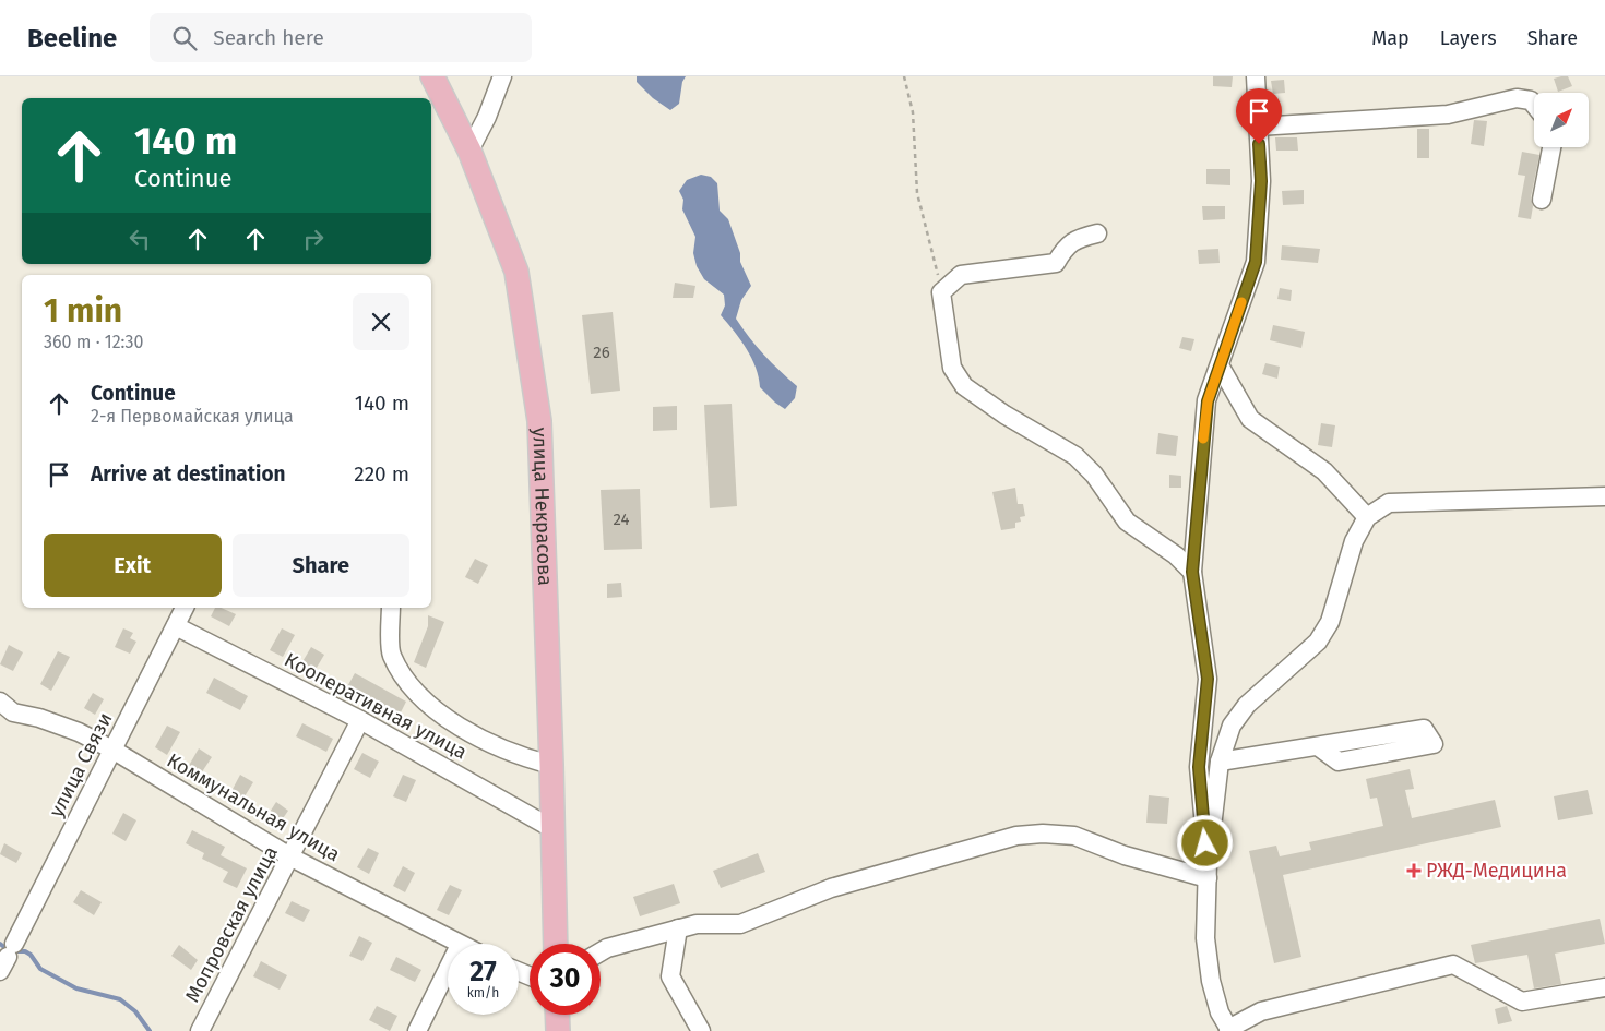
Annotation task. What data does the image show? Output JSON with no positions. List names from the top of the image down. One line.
{"streets":{"main road":["улица Некрасова"],"street":["Кооперативная улица","улица Связи","Коммунальная улица","Мопровская улица"]},"crossings":[["улица Некрасова","Кооперативная улица"],["Кооперативная улица","улица Связи"],["Кооперативная улица","Мопровская улица"],["улица Связи","Коммунальная улица"],["Коммунальная улица","Мопровская улица"]],"places":{"health":["РЖД-Медицина"]},"house_numbers":["26","24"],"north":"top right","page":{"header":"Beeline","search":"Search here","nav":["Map","Layers","Share"],"turn":["140 m","Continue"],"heading":["1 min","360 m · 12:30"],"list":[{"name":"Continue","note":"2-я Первомайская улица","value":"140 m"},{"name":"Arrive at destination","value":"220 m"}],"buttons":["Exit","Share"],"speed":"27 km/h","limit":"30"}}
